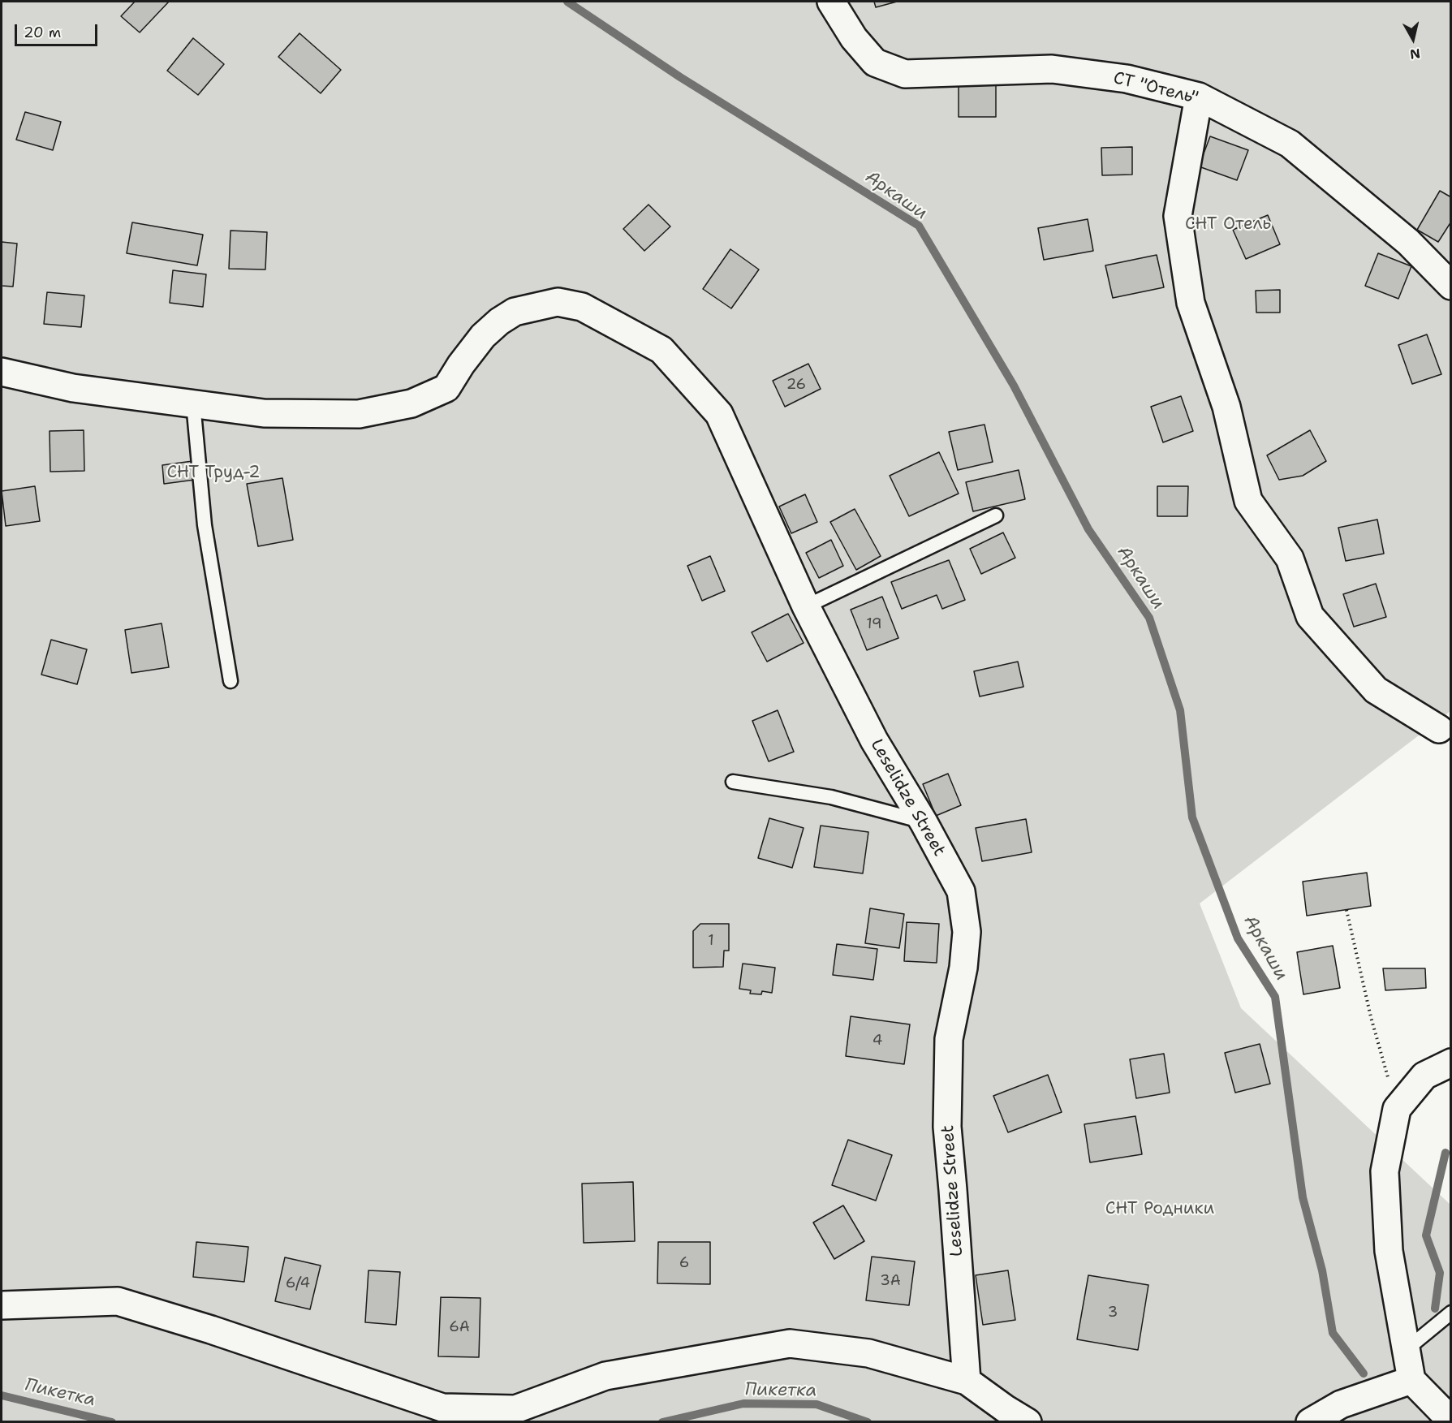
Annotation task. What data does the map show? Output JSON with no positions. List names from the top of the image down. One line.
{"streets":{"street":["СТ \"Отель\"","Leselidze Street"]},"water":["Аркаши","Пикетка"],"parks":["СНТ Отель","СНТ Труд-2","СНТ Родники"],"house_numbers":["26","19","1","4","6","3А","6/4","3","6А"],"scale_bar":"20 m","north":"bottom"}
